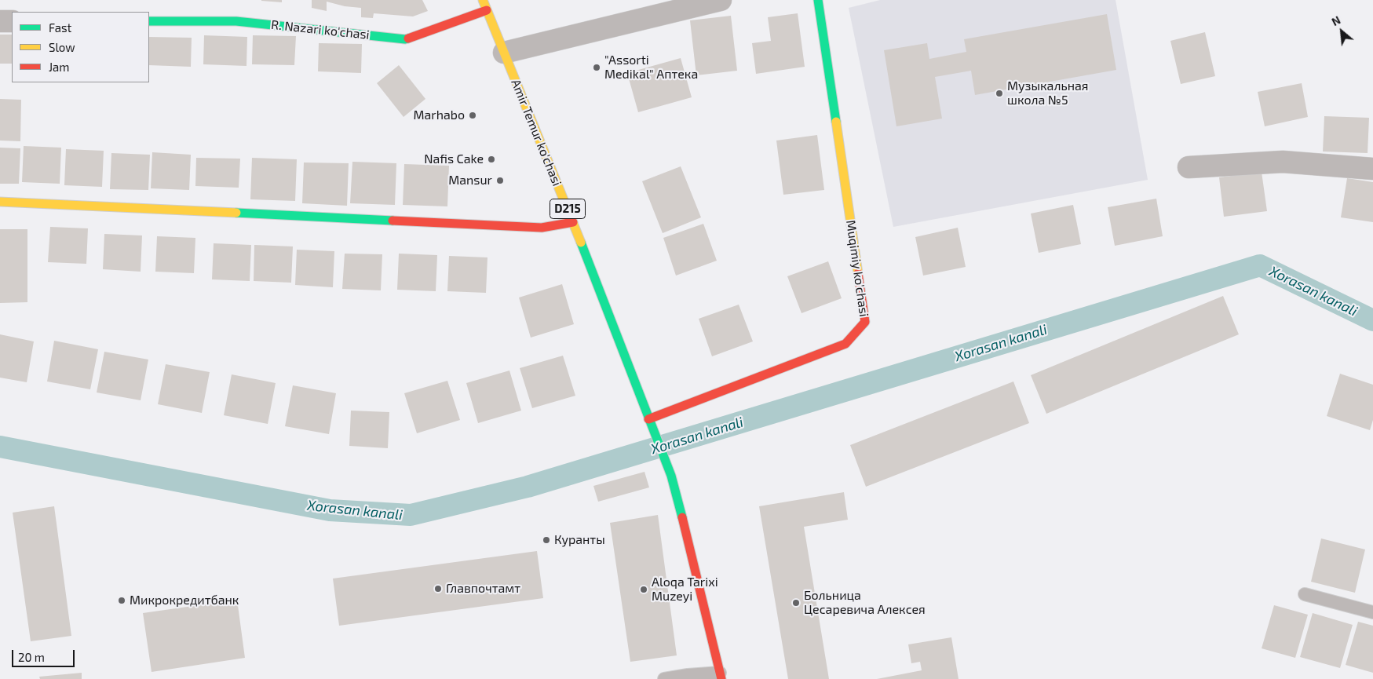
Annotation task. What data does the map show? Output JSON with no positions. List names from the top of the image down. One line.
{"streets":{"street":["R. Nazari ko'chasi","Amir Temur ko'chasi","D215","Muqimiy ko'chasi"]},"crossings":[["R. Nazari ko'chasi","Amir Temur ko'chasi"],["Amir Temur ko'chasi","D215"],["Amir Temur ko'chasi","Muqimiy ko'chasi"],["D215","Muqimiy ko'chasi"]],"water":["Xorasan kanali"],"places":["\"Assorti Medikal\" Аптека","Музыкальная школа №5","Marhabo","Nafis Cake","Mansur","Куранты","Главпочтамт","Aloqa Tarixi Muzeyi","Микрокредитбанк","Больница Цесаревича Алексея"],"legend":["Fast","Slow","Jam"],"scale_bar":"20 m","north":"top left"}
